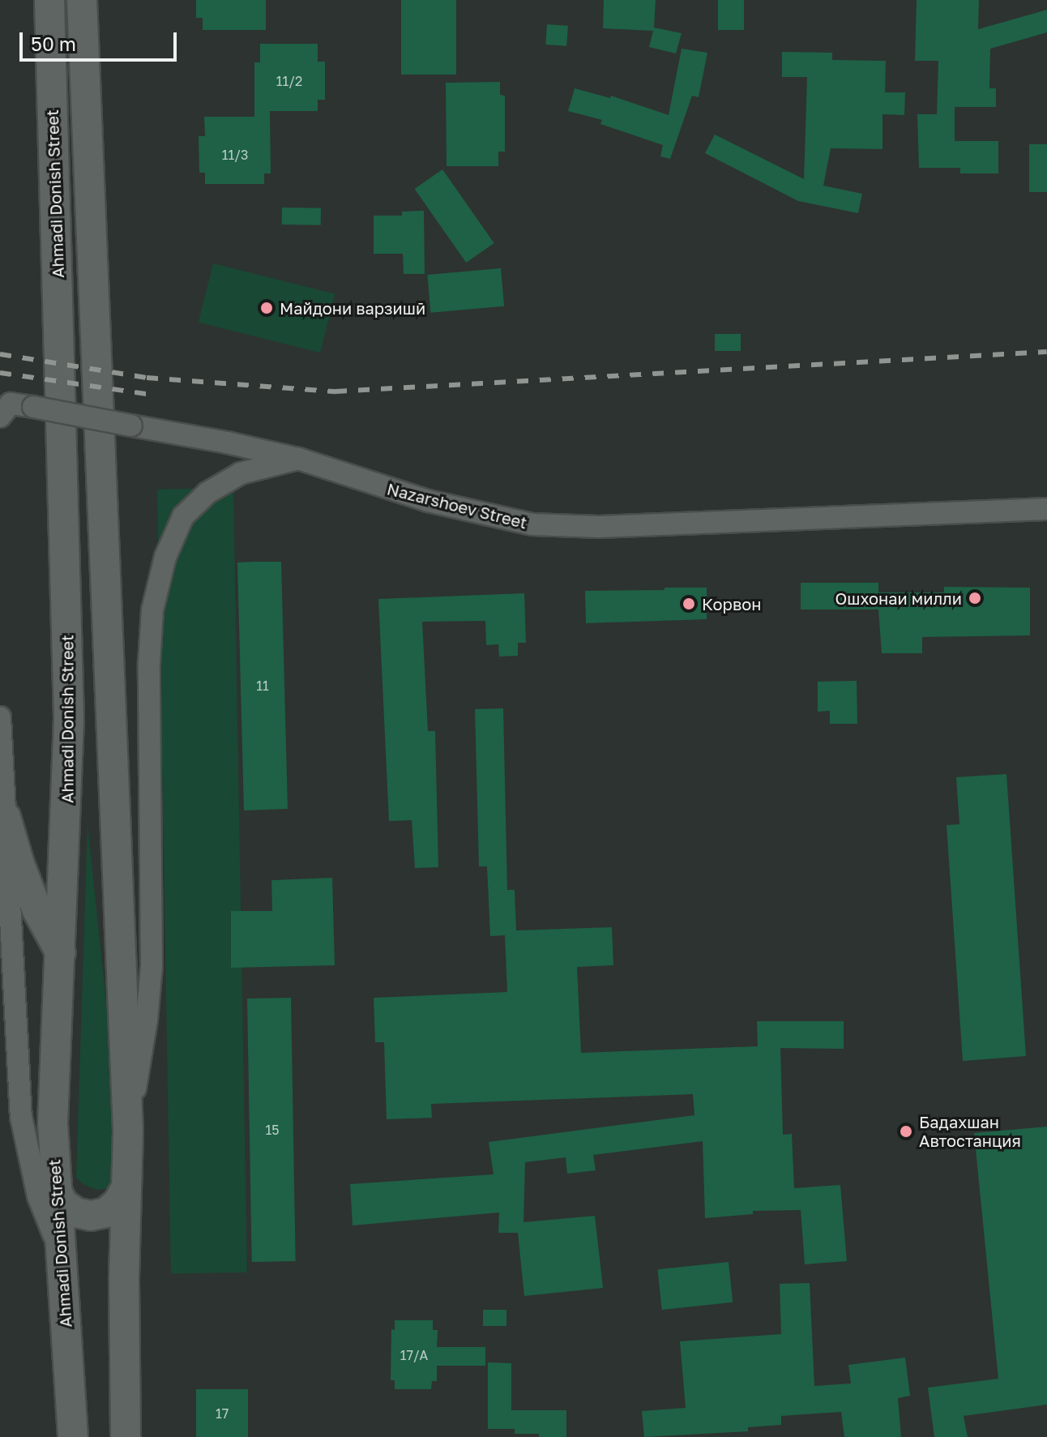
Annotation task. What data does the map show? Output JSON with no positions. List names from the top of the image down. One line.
{"streets":{"street":["Ahmadi Donish Street","Nazarshoev Street"]},"places":["Майдони варзишӣ","Ошхонаи милли","Корвон","Бадахшан Автостанция"],"house_numbers":["11/2","11/3","11","15","17/A","17"],"scale_bar":"50 m"}
